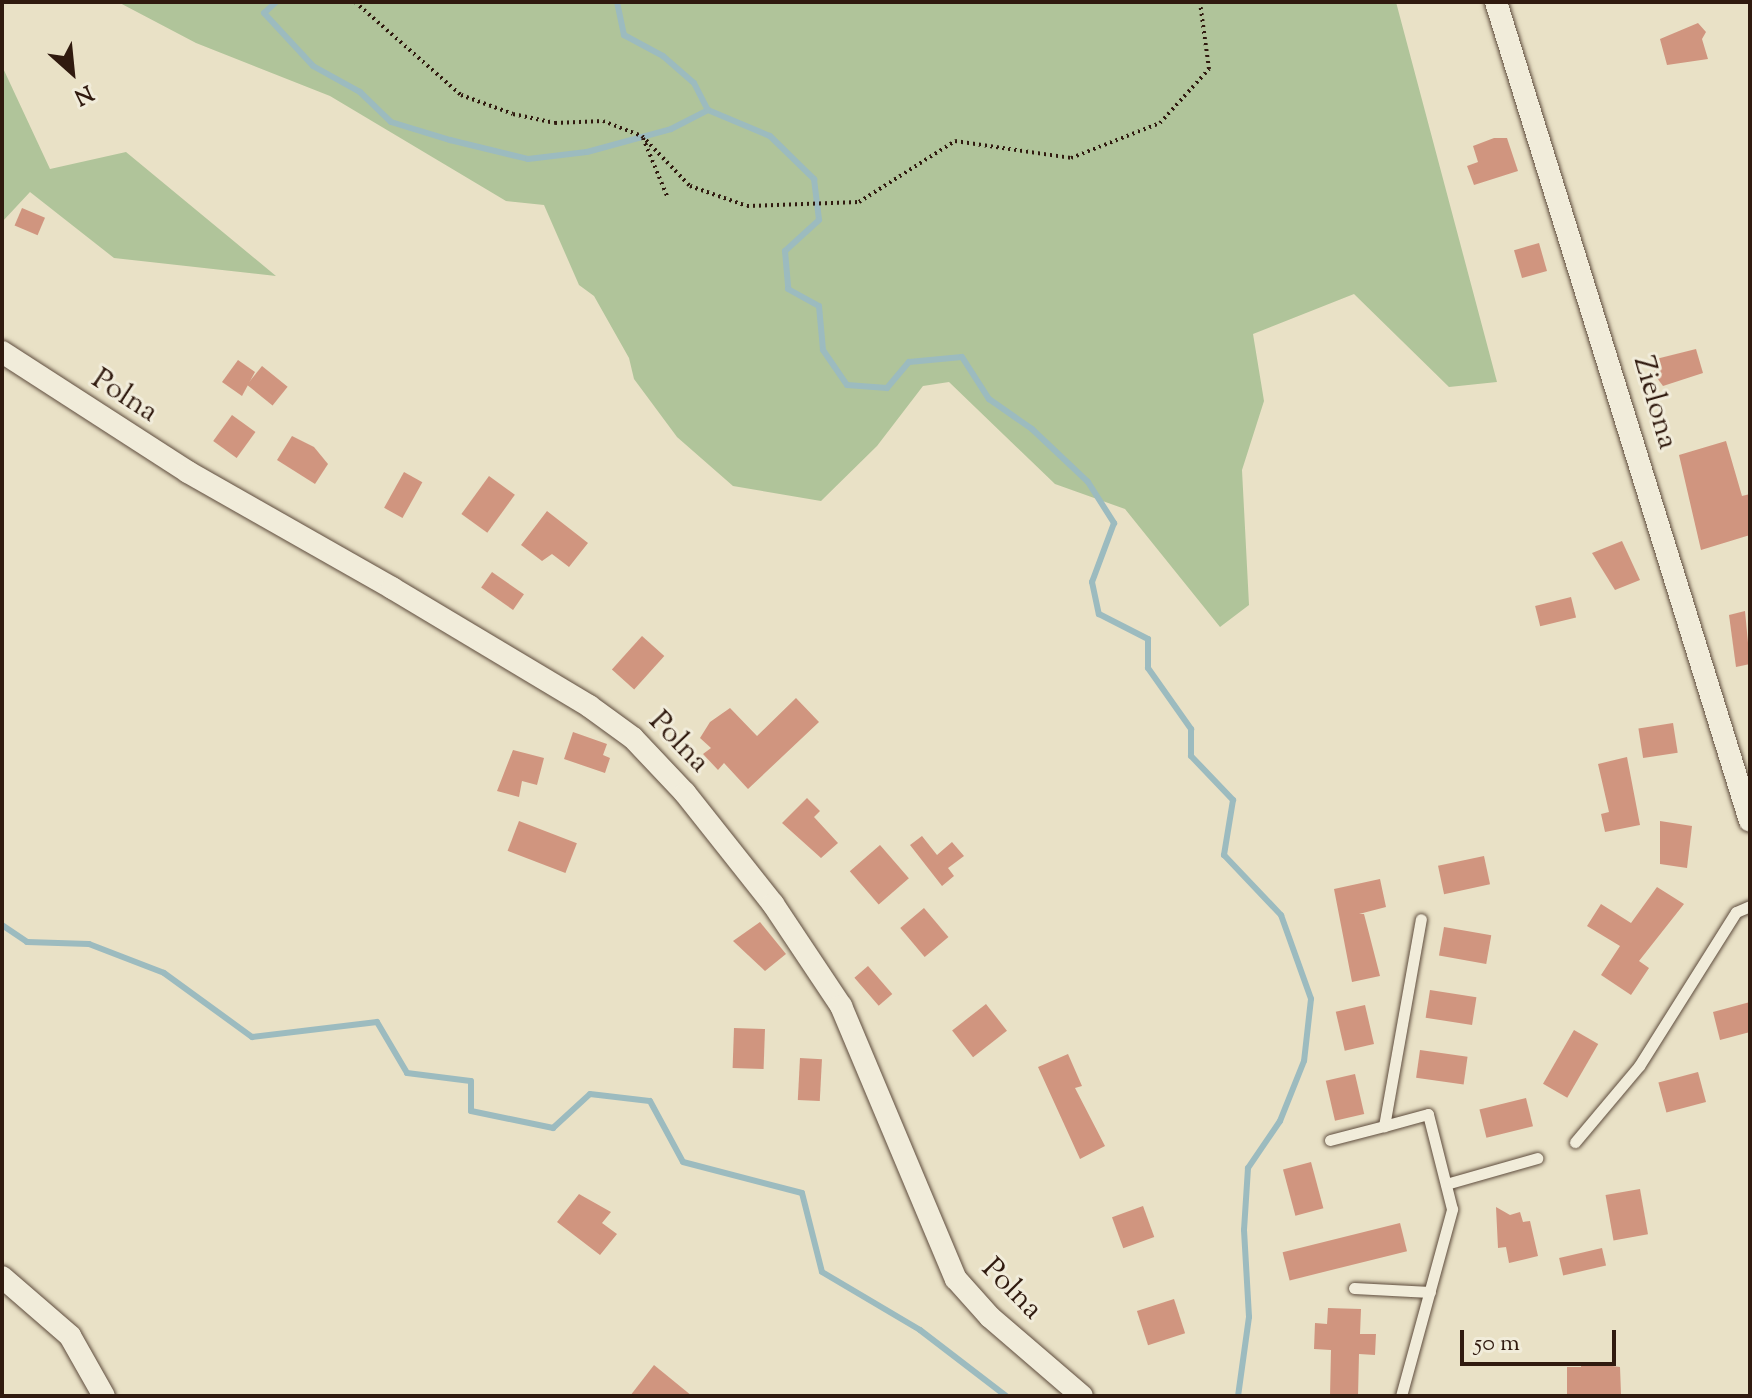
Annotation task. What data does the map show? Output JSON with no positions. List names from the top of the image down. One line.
{"streets":{"street":["Polna","Zielona"]},"scale_bar":"50 m","north":"bottom right"}
